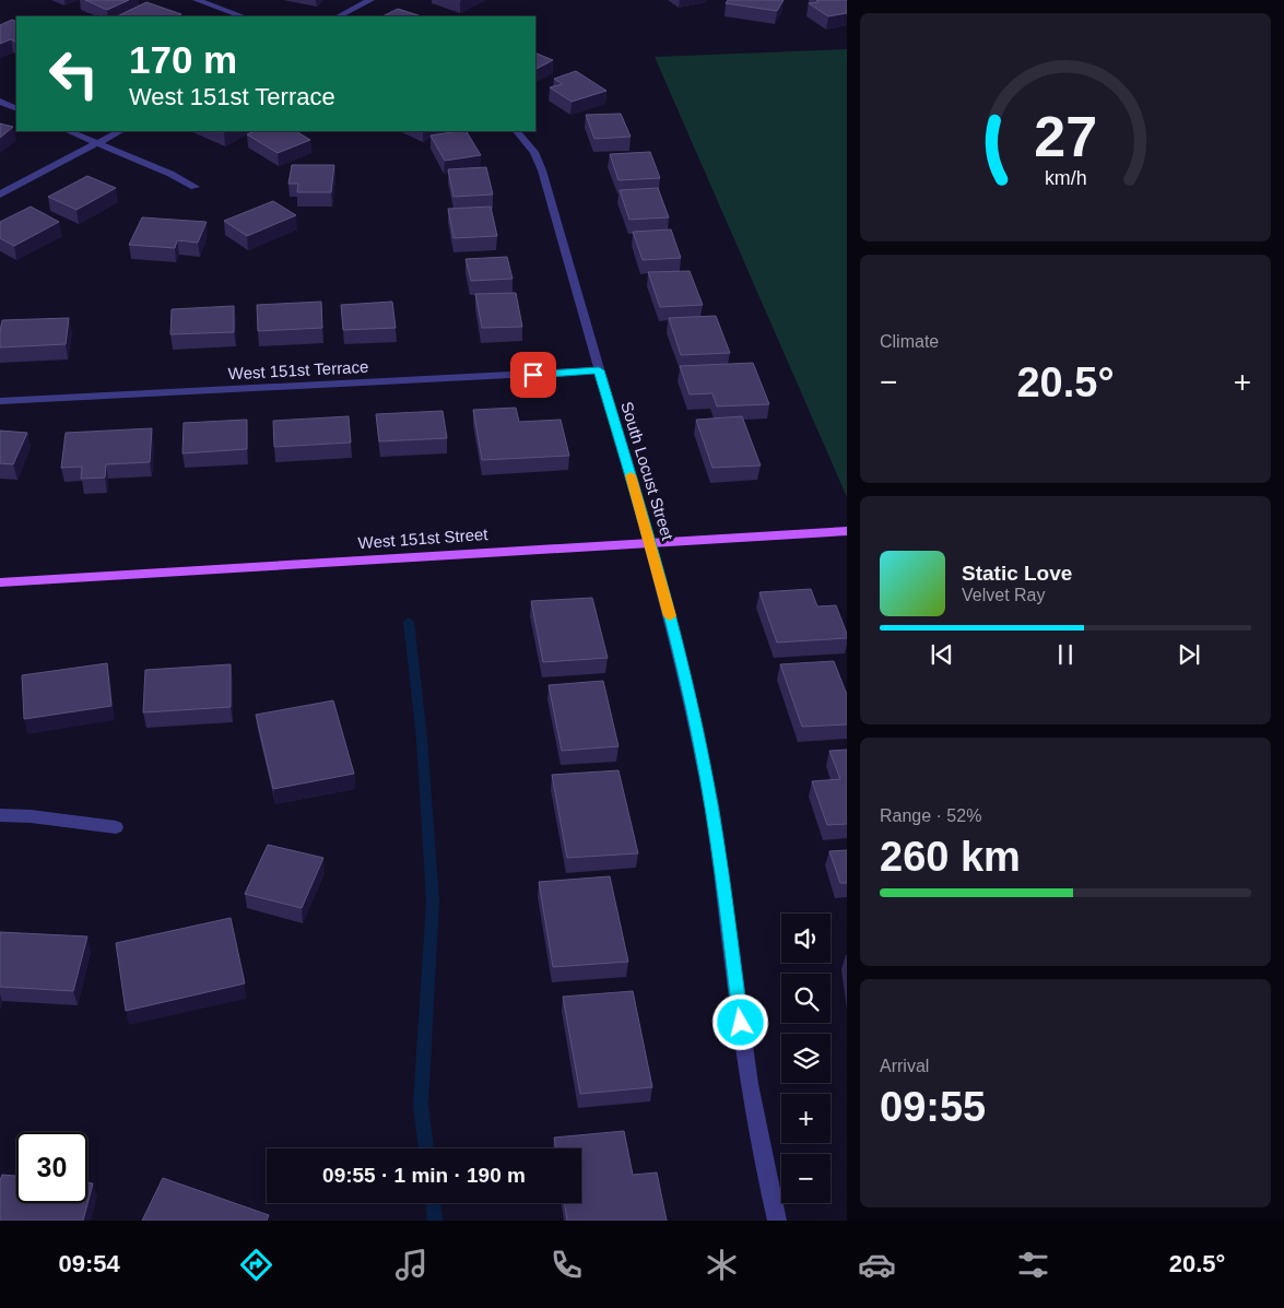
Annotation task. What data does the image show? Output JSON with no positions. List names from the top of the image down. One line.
{"streets":{"main road":["West 151st Street"],"street":["West 151st Terrace","South Locust Street"]},"crossings":[["West 151st Terrace","South Locust Street"],["South Locust Street","West 151st Street"]],"page":{"turn":["170 m","West 151st Terrace"],"tile":["Climate",["Range · 52%","260 km"],["Arrival","09:55"]],"heat":["−","20.5°","+"],"song":["Static Love","Velvet Ray"],"map_buttons":["+","−"],"limit":"30","trip":"09:55 · 1 min · 190 m","tabs":["09:54","20.5°"],"gauge":["27","km/h"]}}
